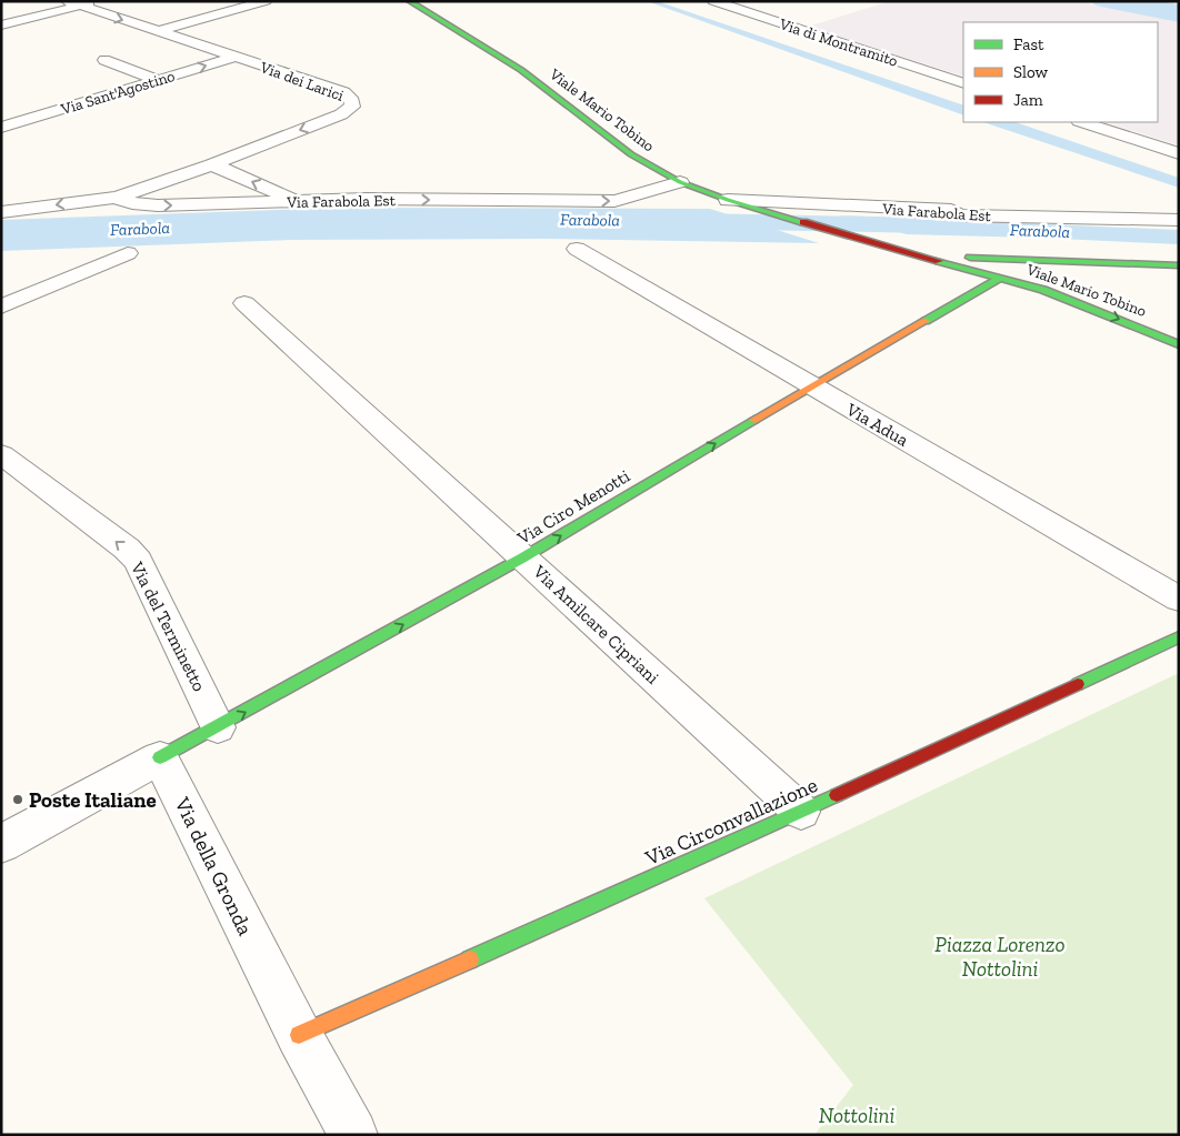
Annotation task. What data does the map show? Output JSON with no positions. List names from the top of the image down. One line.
{"streets":{"main road":["Viale Mario Tobino","Via Ciro Menotti","Via Circonvallazione"],"street":["Via di Montramito","Via dei Larici","Via Sant'Agostino","Via Farabola Est","Via Adua","Via Amilcare Cipriani","Via del Terminetto","Via della Gronda"]},"crossings":[["Via dei Larici","Via Sant'Agostino"],["Via dei Larici","Via Farabola Est"],["Viale Mario Tobino","Via Farabola Est"],["Viale Mario Tobino","Via Ciro Menotti"],["Via Adua","Via Ciro Menotti"],["Via Ciro Menotti","Via Amilcare Cipriani"],["Via Ciro Menotti","Via del Terminetto"],["Via Ciro Menotti","Via della Gronda"],["Via Amilcare Cipriani","Via Circonvallazione"],["Via Circonvallazione","Via della Gronda"]],"one_way":["Via Ciro Menotti","Via del Terminetto"],"water":["Farabola"],"parks":["Piazza Lorenzo Nottolini","Nottolini"],"places":["Poste Italiane"],"legend":["Fast","Slow","Jam"]}
